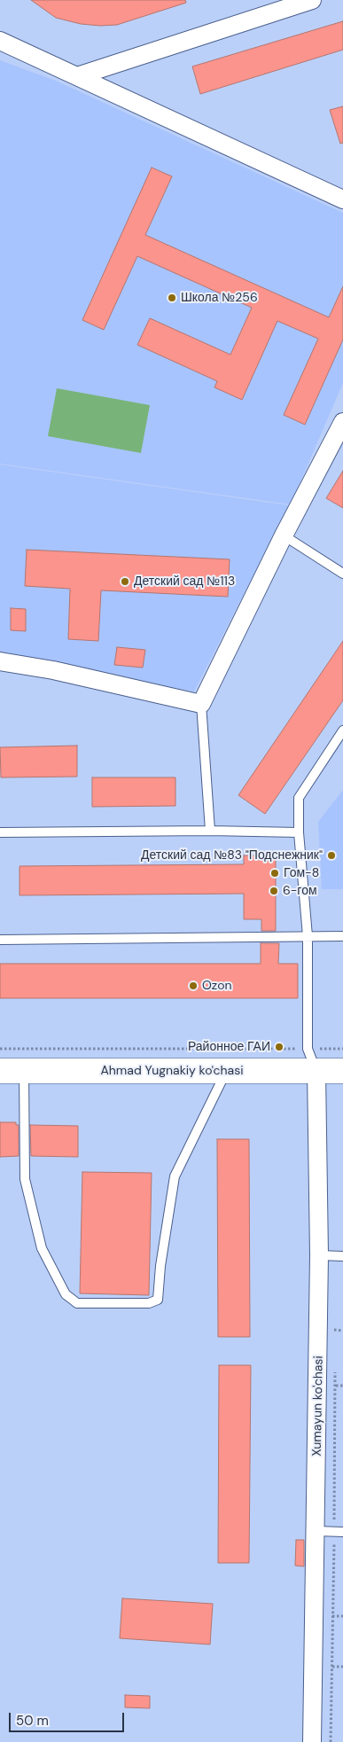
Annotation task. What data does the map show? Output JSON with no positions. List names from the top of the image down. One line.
{"streets":{"street":["Ahmad Yugnakiy ko'chasi","Xumayun ko'chasi"]},"crossings":[["Ahmad Yugnakiy ko'chasi","Xumayun ko'chasi"]],"places":["Школа №256","Детский сад №113","Детский сад №83 \"Подснежник\"","Гом-8","6-гом","Ozon","Районное ГАИ"],"scale_bar":"50 m"}
